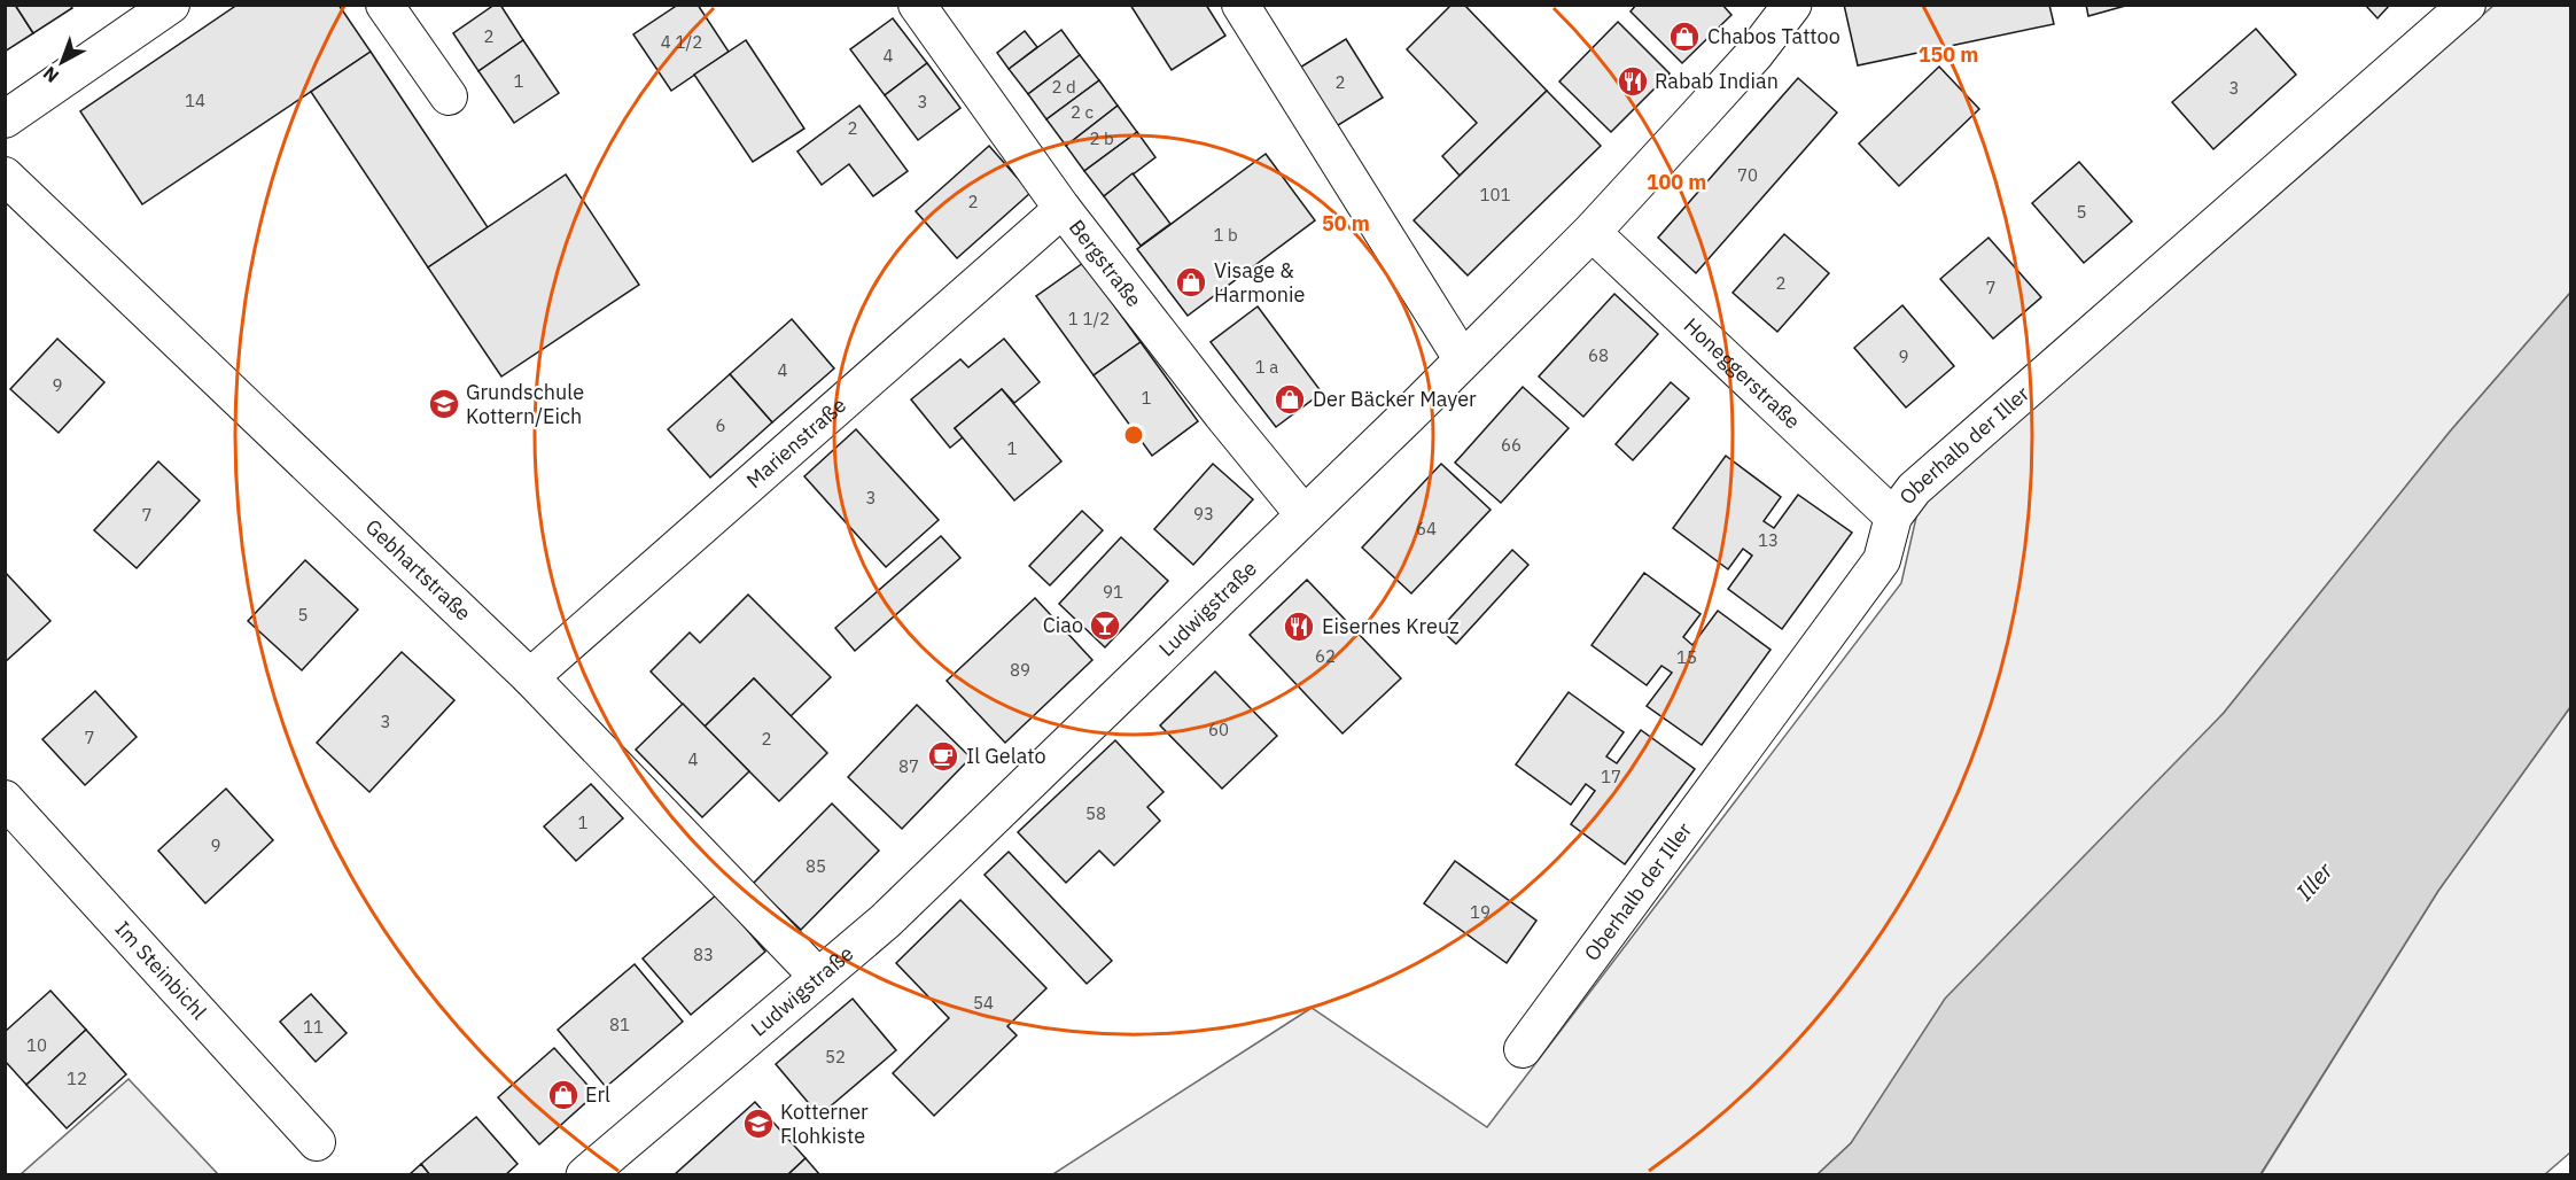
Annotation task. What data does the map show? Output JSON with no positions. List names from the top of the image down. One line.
{"streets":{"street":["Bergstraße","Honeggerstraße","Marienstraße","Oberhalb der Iller","Gebhartstraße","Ludwigstraße","Im Steinbichl"]},"crossings":[["Bergstraße","Marienstraße"],["Bergstraße","Ludwigstraße"],["Honeggerstraße","Oberhalb der Iller"],["Honeggerstraße","Ludwigstraße"],["Marienstraße","Gebhartstraße"],["Gebhartstraße","Ludwigstraße"]],"water":["Iller"],"places":{"shop":["Chabos Tattoo","Visage & Harmonie","Der Bäcker Mayer","Erl"],"restaurant":["Rabab Indian","Eisernes Kreuz"],"school or university":["Grundschule Kottern/Eich","Kotterner Flohkiste"],"bar":["Ciao"],"cafe":["Il Gelato"]},"house_numbers":["2","4 1/2","4","1","2","2 d","3","14","3","2 c","2","2 b","70","101","2","5","1 b","2","7","1 1/2","68","9","1 a","4","9","1","6","66","1","3","93","7","64","13","91","5","62","15","89","3","60","7","2","4","87","17","58","1","9","85","19","83","54","81","11","10","52","12"],"north":"bottom left","rings":["150 m","100 m","50 m"]}
